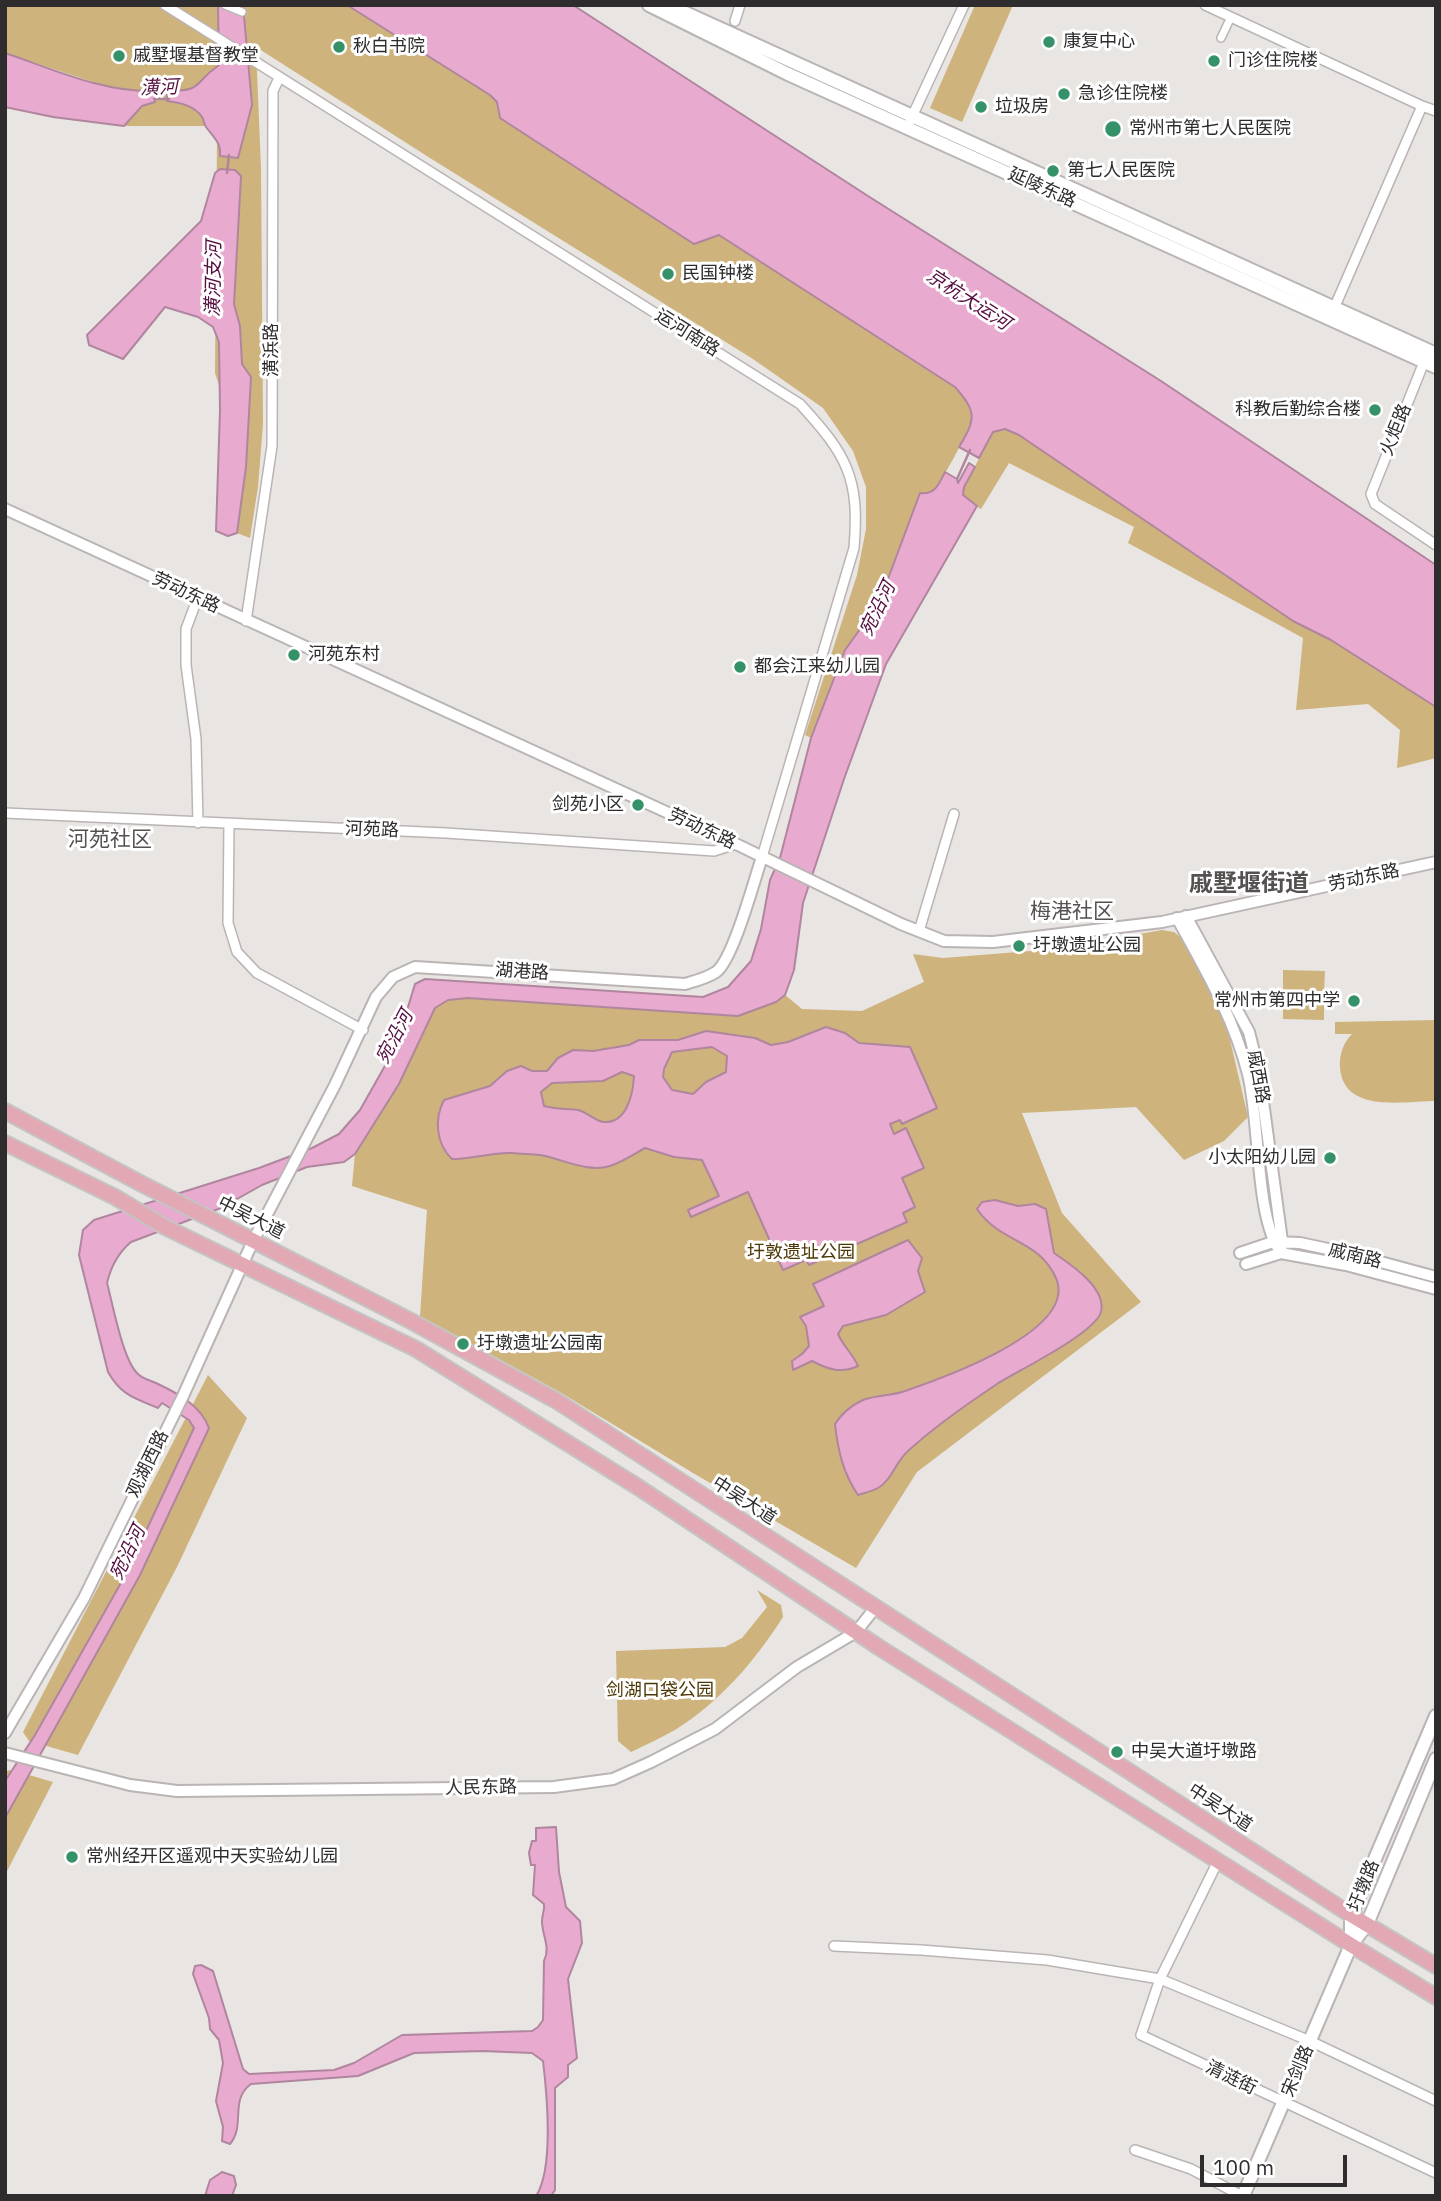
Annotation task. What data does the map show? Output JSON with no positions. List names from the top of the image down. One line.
{"streets":{"main road":["延陵东路","中吴大道","圩墩路","宋剑路"],"street":["运河南路","潢浜路","火炬路","劳动东路","河苑路","湖港路","戚西路","戚南路","观湖西路","人民东路","清涟街"]},"crossings":[["延陵东路","火炬路"],["运河南路","潢浜路"],["运河南路","劳动东路"],["运河南路","湖港路"],["潢浜路","劳动东路"],["劳动东路","河苑路"],["劳动东路","湖港路"],["劳动东路","戚西路"],["湖港路","中吴大道"],["戚西路","戚南路"],["中吴大道","人民东路"],["中吴大道","圩墩路"],["圩墩路","宋剑路"],["宋剑路","清涟街"]],"districts":["河苑社区","戚墅堰街道","梅港社区"],"water":["潢河","潢河支河","京杭大运河","宛沿河"],"parks":["圩敦遗址公园","剑湖口袋公园"],"places":["康复中心","秋白书院","戚墅堰基督教堂","门诊住院楼","急诊住院楼","垃圾房","常州市第七人民医院","第七人民医院","民国钟楼","科教后勤综合楼","河苑东村","都会江来幼儿园","剑苑小区","圩墩遗址公园","常州市第四中学","小太阳幼儿园","圩墩遗址公园南","中吴大道圩墩路","常州经开区遥观中天实验幼儿园"],"scale_bar":"100 m"}
